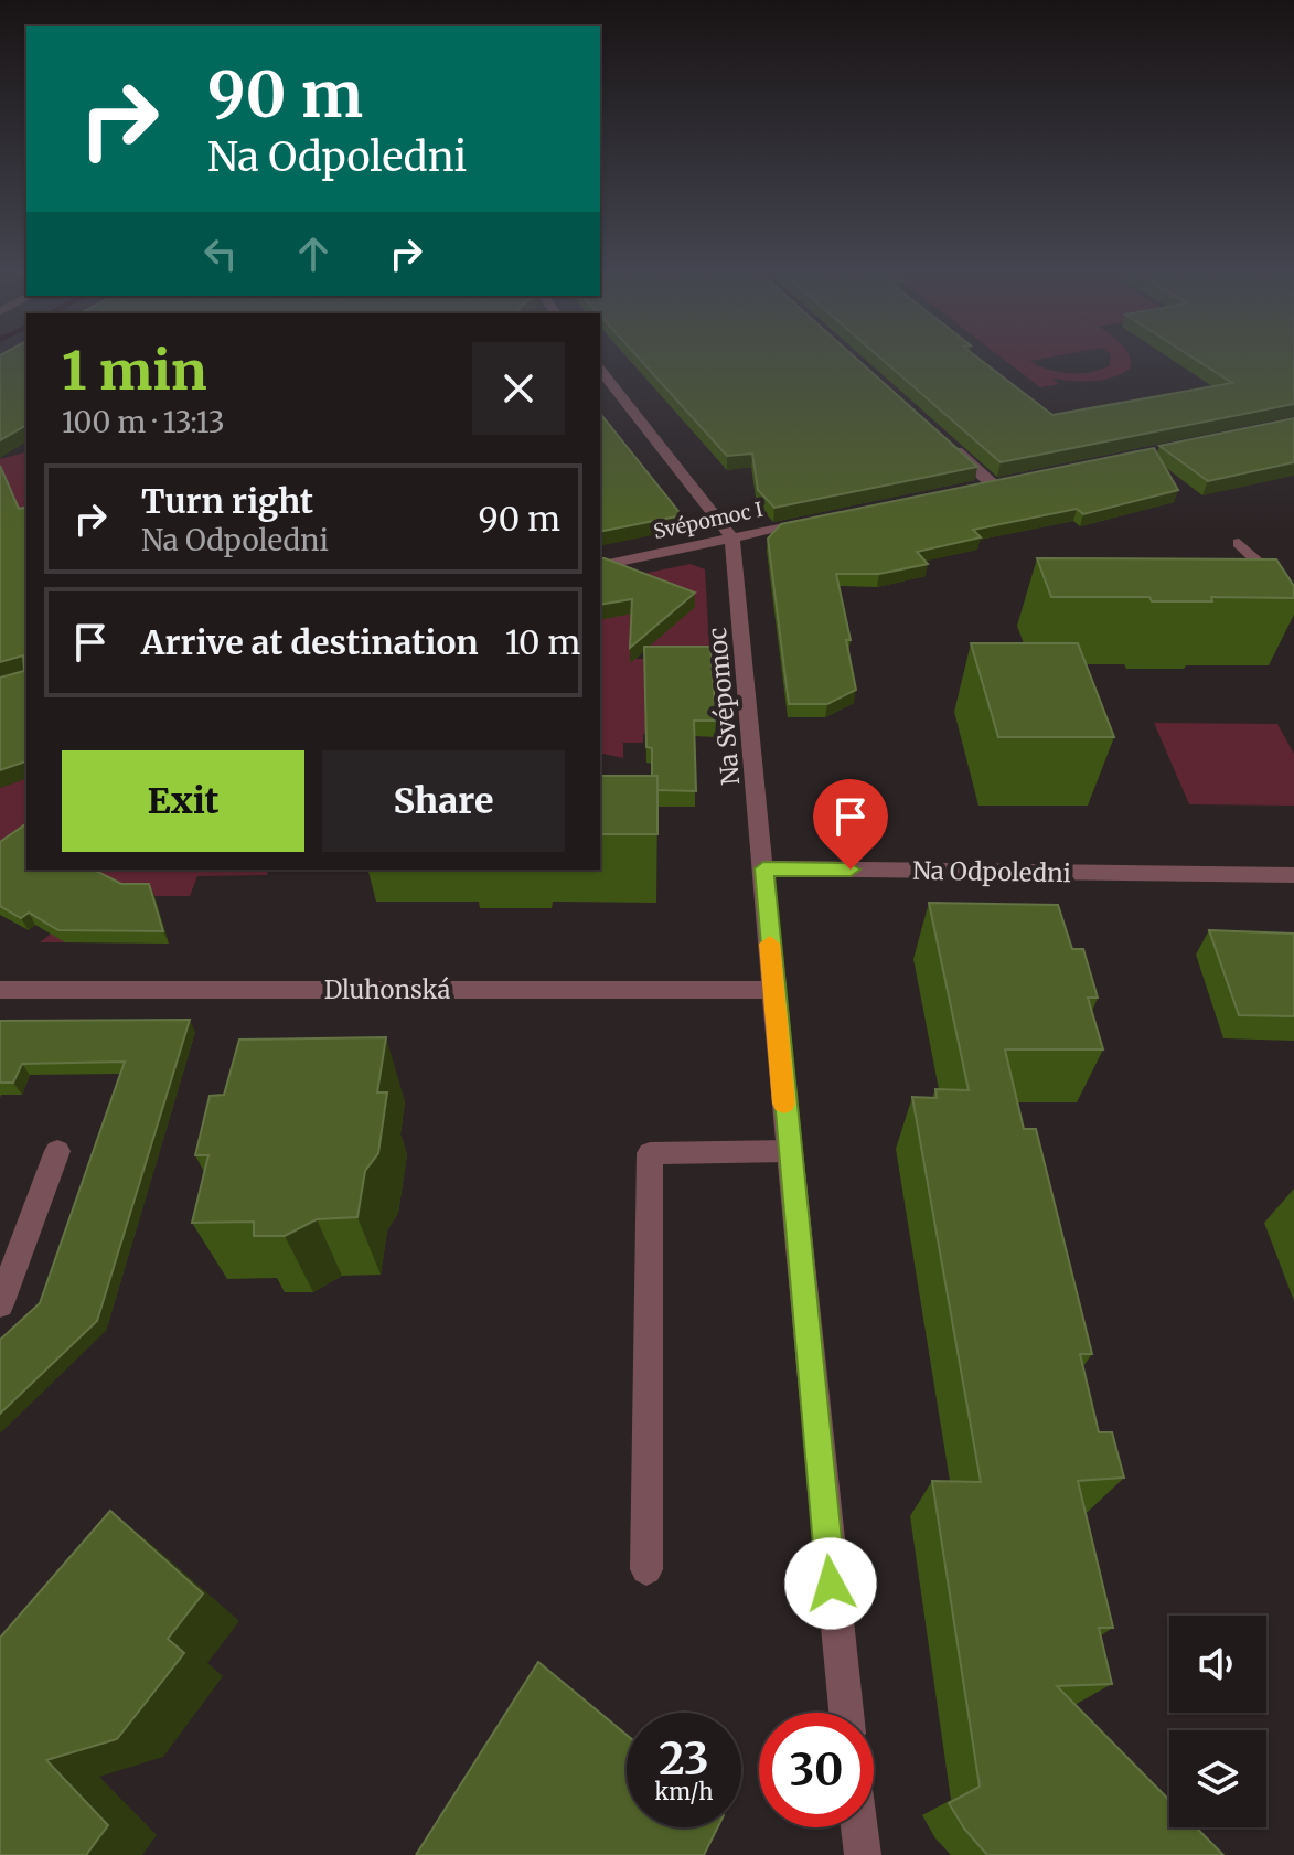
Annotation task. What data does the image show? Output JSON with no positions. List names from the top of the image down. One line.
{"streets":{"street":["Svépomoc I","Na Svépomoc","Na Odpoledni","Dluhonská"]},"crossings":[["Svépomoc I","Na Svépomoc"],["Na Svépomoc","Na Odpoledni"]],"page":{"turn":["90 m","Na Odpoledni"],"heading":["1 min","100 m · 13:13"],"list":[{"name":"Turn right","note":"Na Odpoledni","value":"90 m"},{"name":"Arrive at destination","value":"10 m"}],"buttons":["Exit","Share"],"speed":"23 km/h","limit":"30"}}
